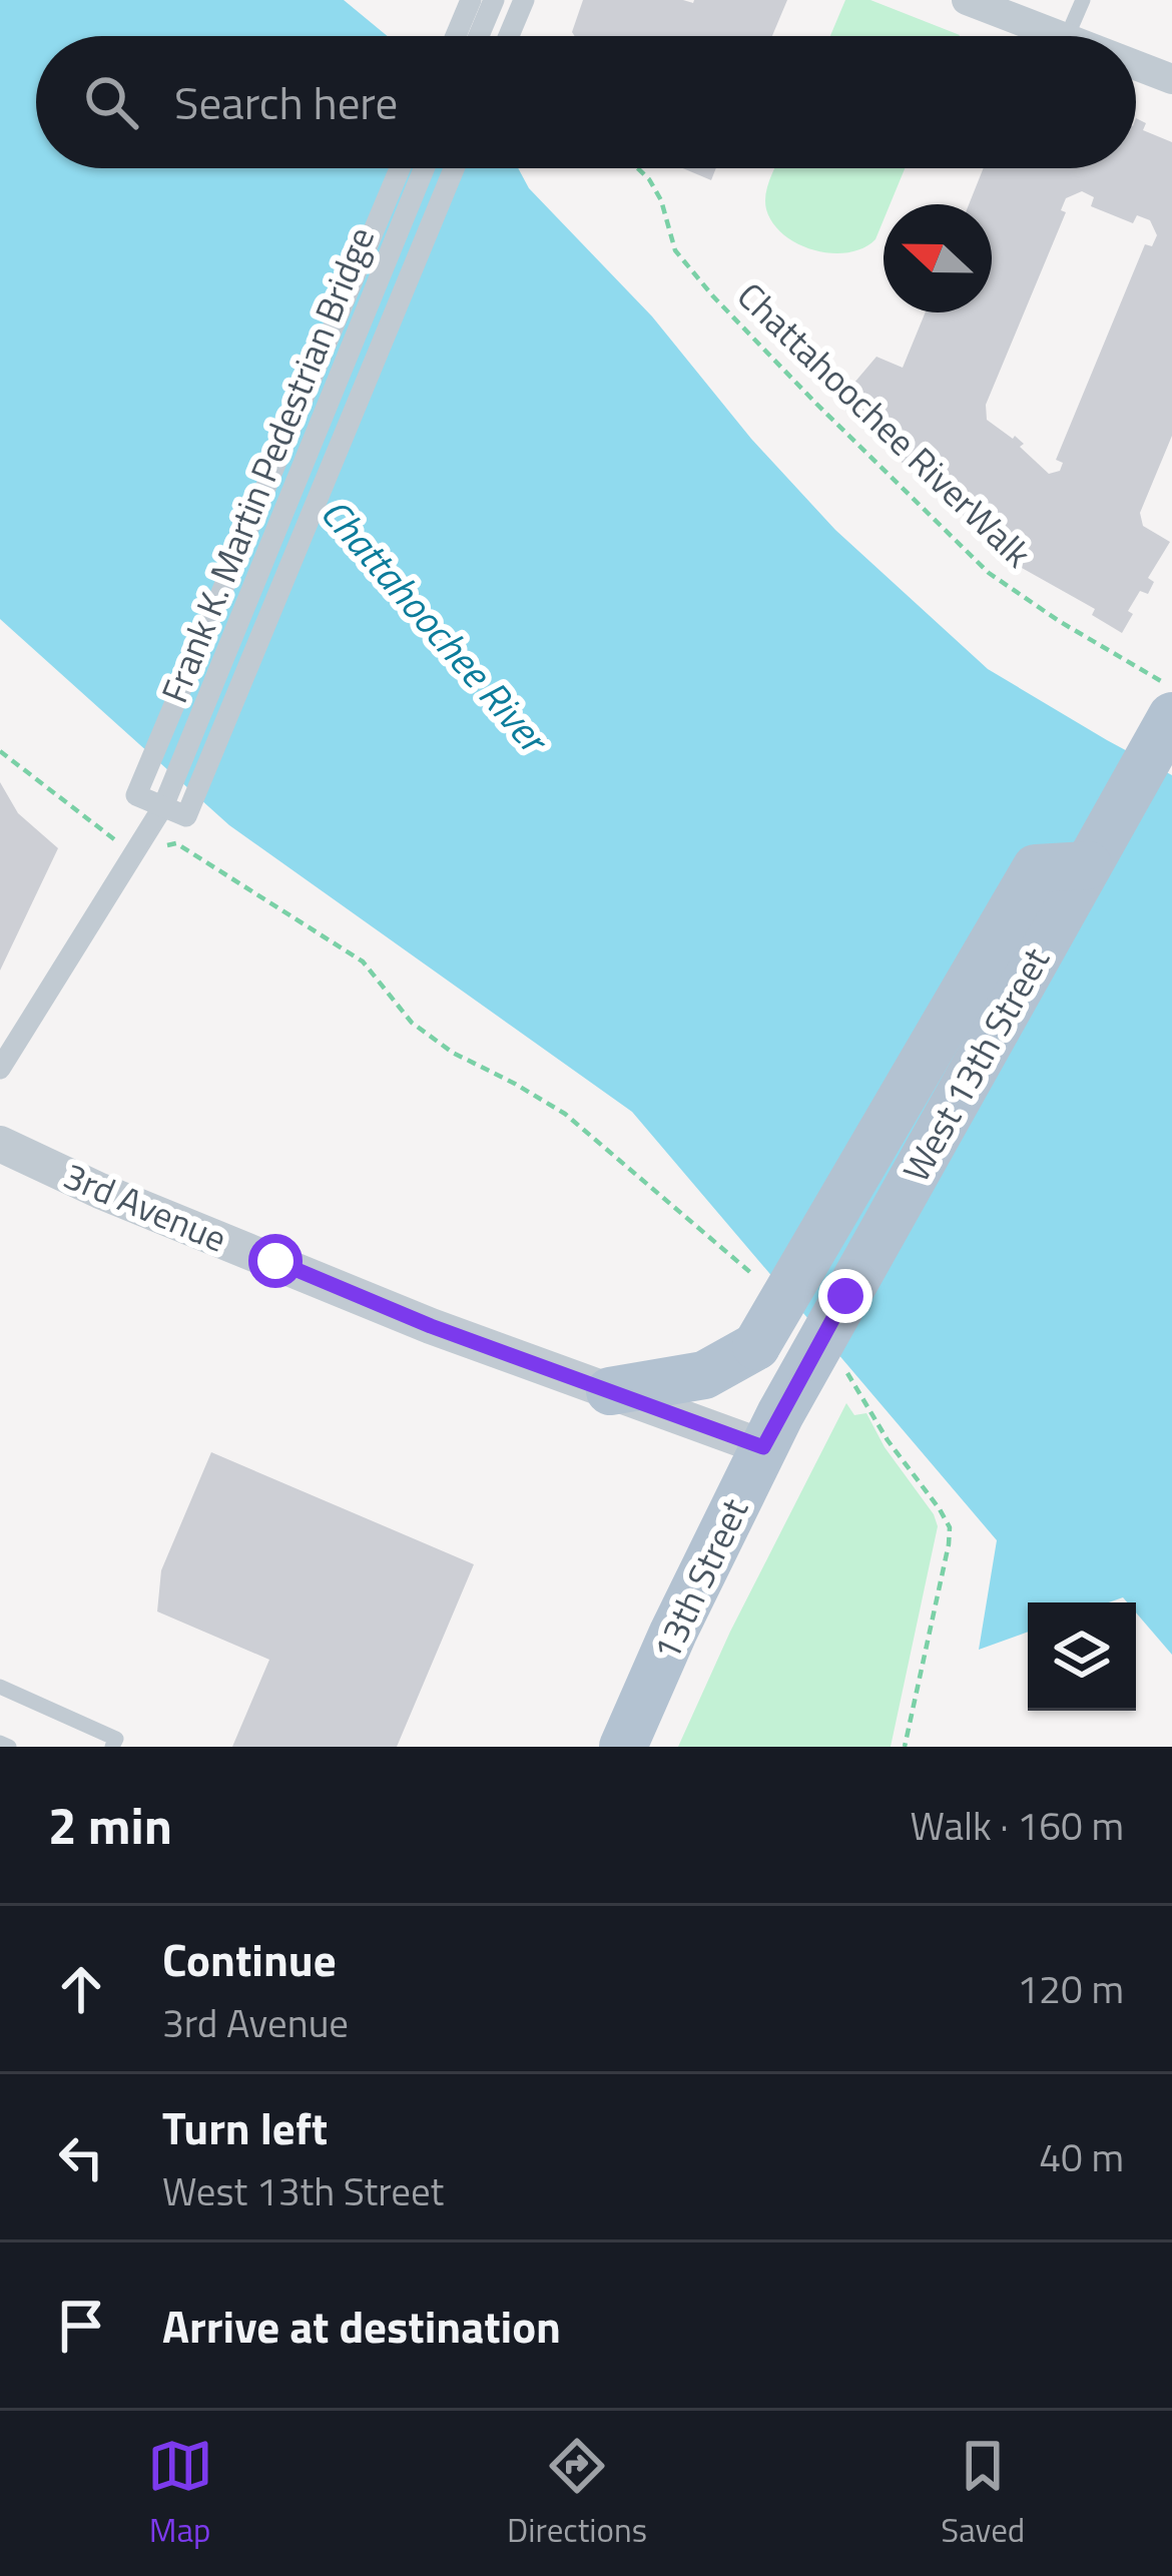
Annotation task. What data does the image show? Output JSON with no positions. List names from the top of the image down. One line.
{"streets":{"main road":["West 13th Street","13th Street"],"street":["Frank K. Martin Pedestrian Bridge","3rd Avenue"],"path":["Chattahoochee RiverWalk"]},"crossings":[["West 13th Street","3rd Avenue"],["West 13th Street","13th Street"],["3rd Avenue","13th Street"]],"water":["Chattahoochee River"],"north":"left","page":{"search":"Search here","heading":["2 min","Walk · 160 m"],"list":[["Continue","3rd Avenue","120 m"],["Turn left","West 13th Street","40 m"],"Arrive at destination"],"nav":["Map","Directions","Saved"]}}
